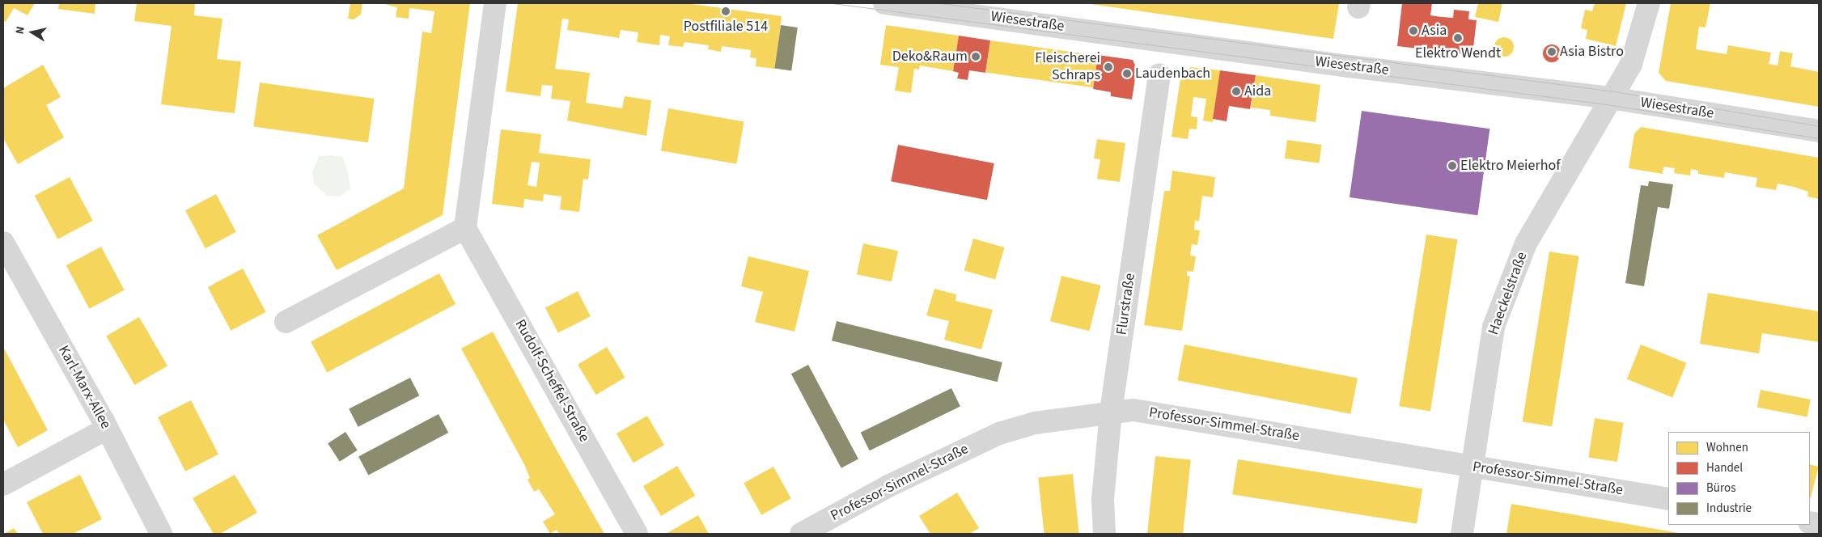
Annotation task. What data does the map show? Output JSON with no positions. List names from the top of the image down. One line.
{"streets":{"street":["Wiesestraße","Haeckelstraße","Flurstraße","Rudolf-Scheffel-Straße","Karl-Marx-Allee","Professor-Simmel-Straße"]},"crossings":[["Wiesestraße","Haeckelstraße"],["Haeckelstraße","Professor-Simmel-Straße"],["Flurstraße","Professor-Simmel-Straße"]],"places":["Postfiliale 514","Asia","Elektro Wendt","Asia Bistro","Deko&Raum","Fleischerei Schraps","Laudenbach","Aida","Elektro Meierhof"],"legend":["Wohnen","Handel","Büros","Industrie"],"north":"left"}
